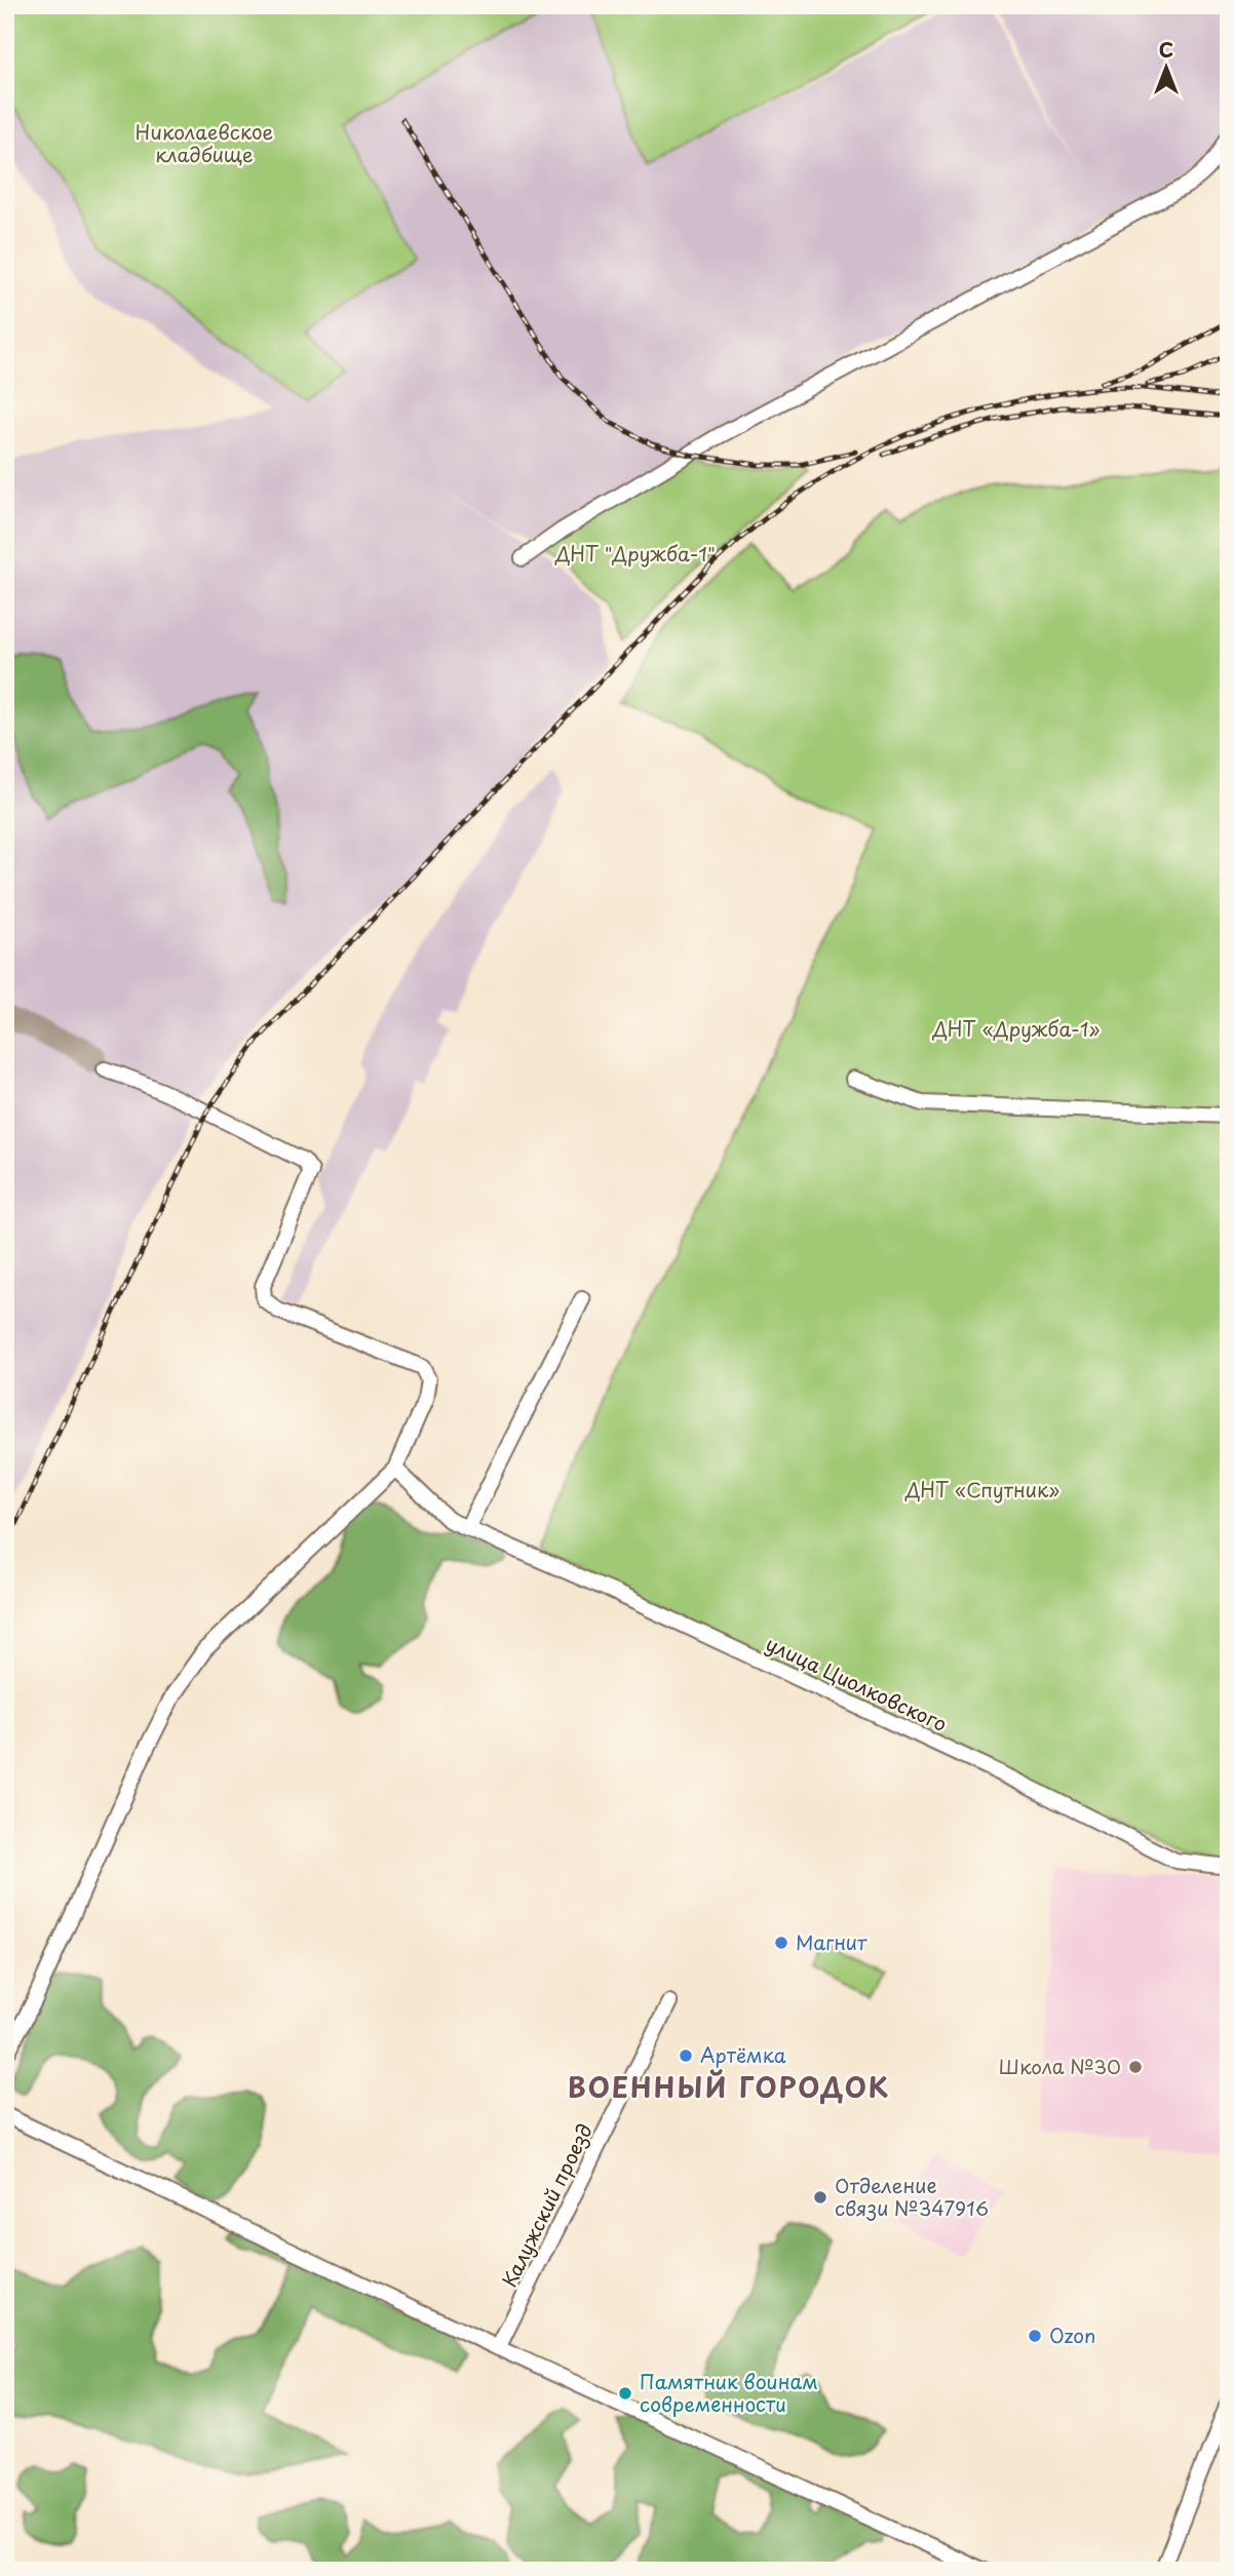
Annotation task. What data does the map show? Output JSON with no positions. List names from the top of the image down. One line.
{"streets":{"street":["улица Циолковского","Калужский проезд"]},"districts":["ВОЕННЫЙ ГОРОДОК"],"parks":["Николаевское кладбище","ДНТ \"Дружба-1\"","ДНТ «Дружба-1»","ДНТ «Спутник»"],"places":["Магнит","Артёмка","Школа №30","Отделение связи №347916","Ozon","Памятник воинам современности"],"north":"top"}
